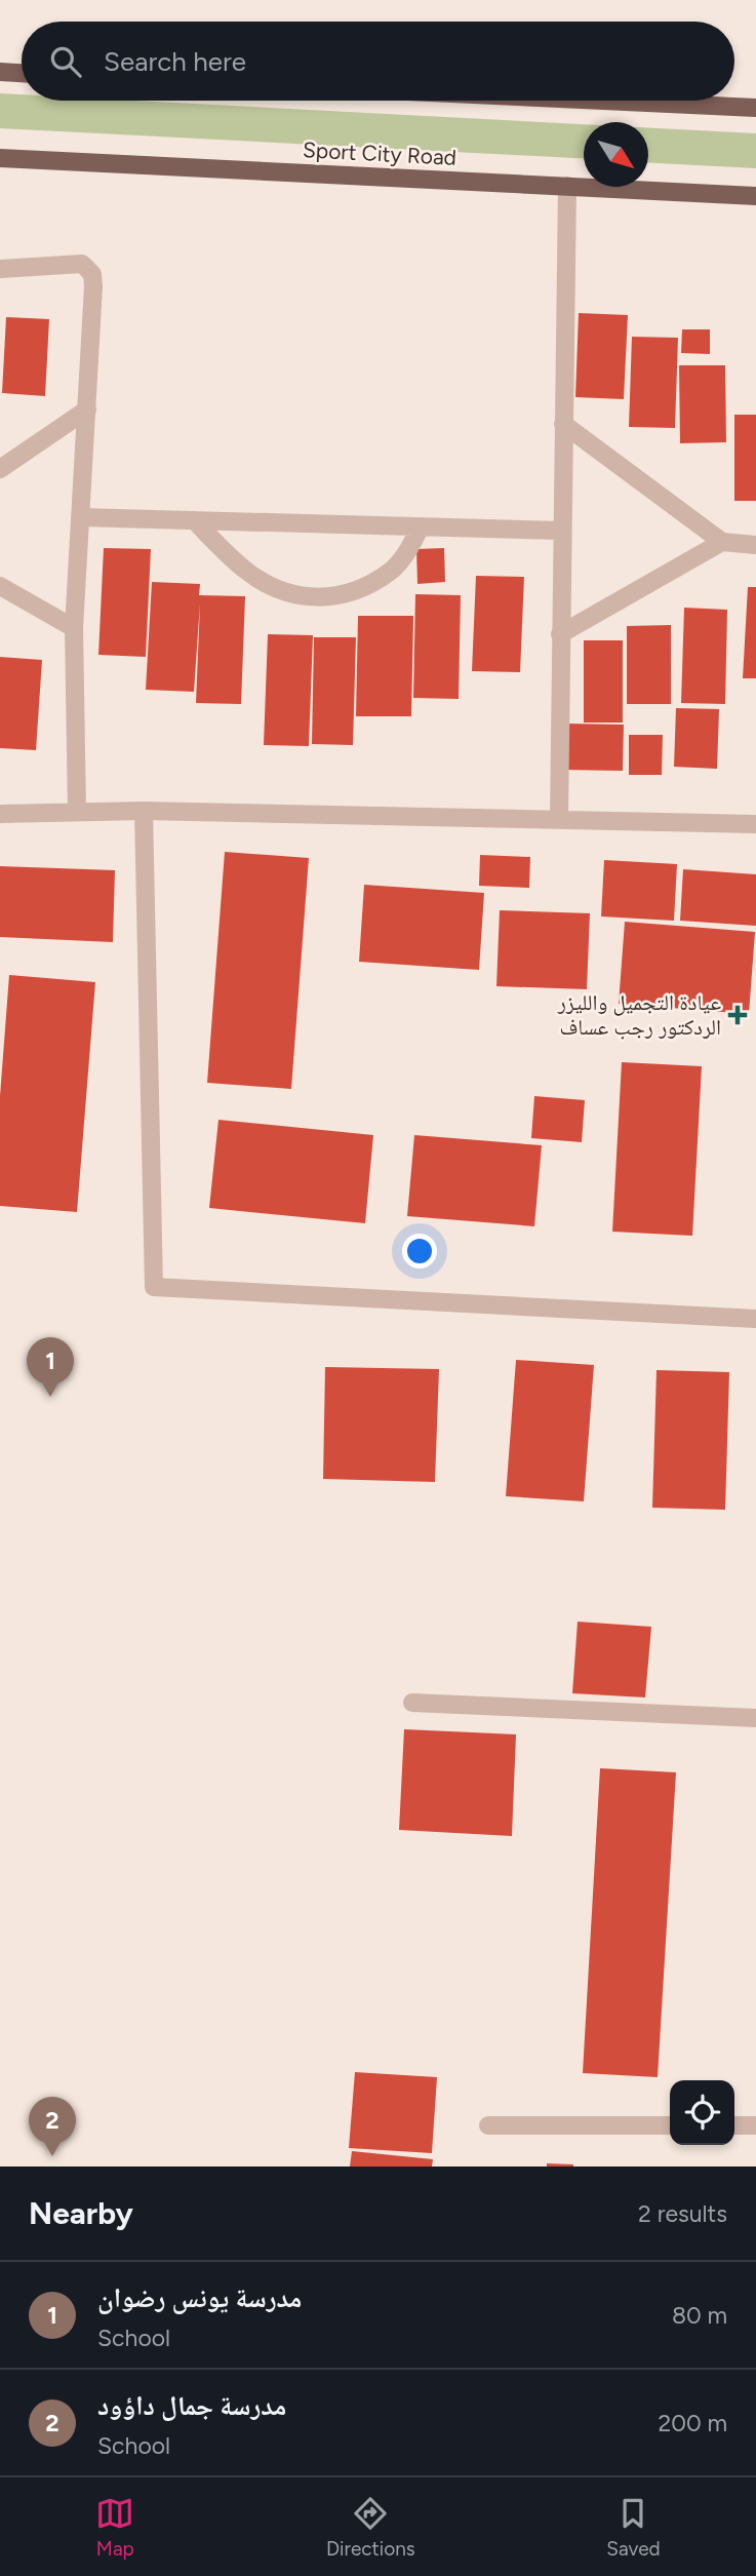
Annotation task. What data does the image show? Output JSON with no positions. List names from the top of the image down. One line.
{"streets":{"main road":["Sport City Road"]},"places":{"health":["عيادة التجميل والليزر الردكتور رجب عساف"]},"north":"bottom right","page":{"search":"Search here","pins":["1","2"],"heading":["Nearby","2 results"],"list":[{"mark":"1","name":"مدرسة يونس رضوان","note":"School","value":"80 m"},{"mark":"2","name":"مدرسة جمال داؤود","note":"School","value":"200 m"}],"nav":["Map","Directions","Saved"]}}
